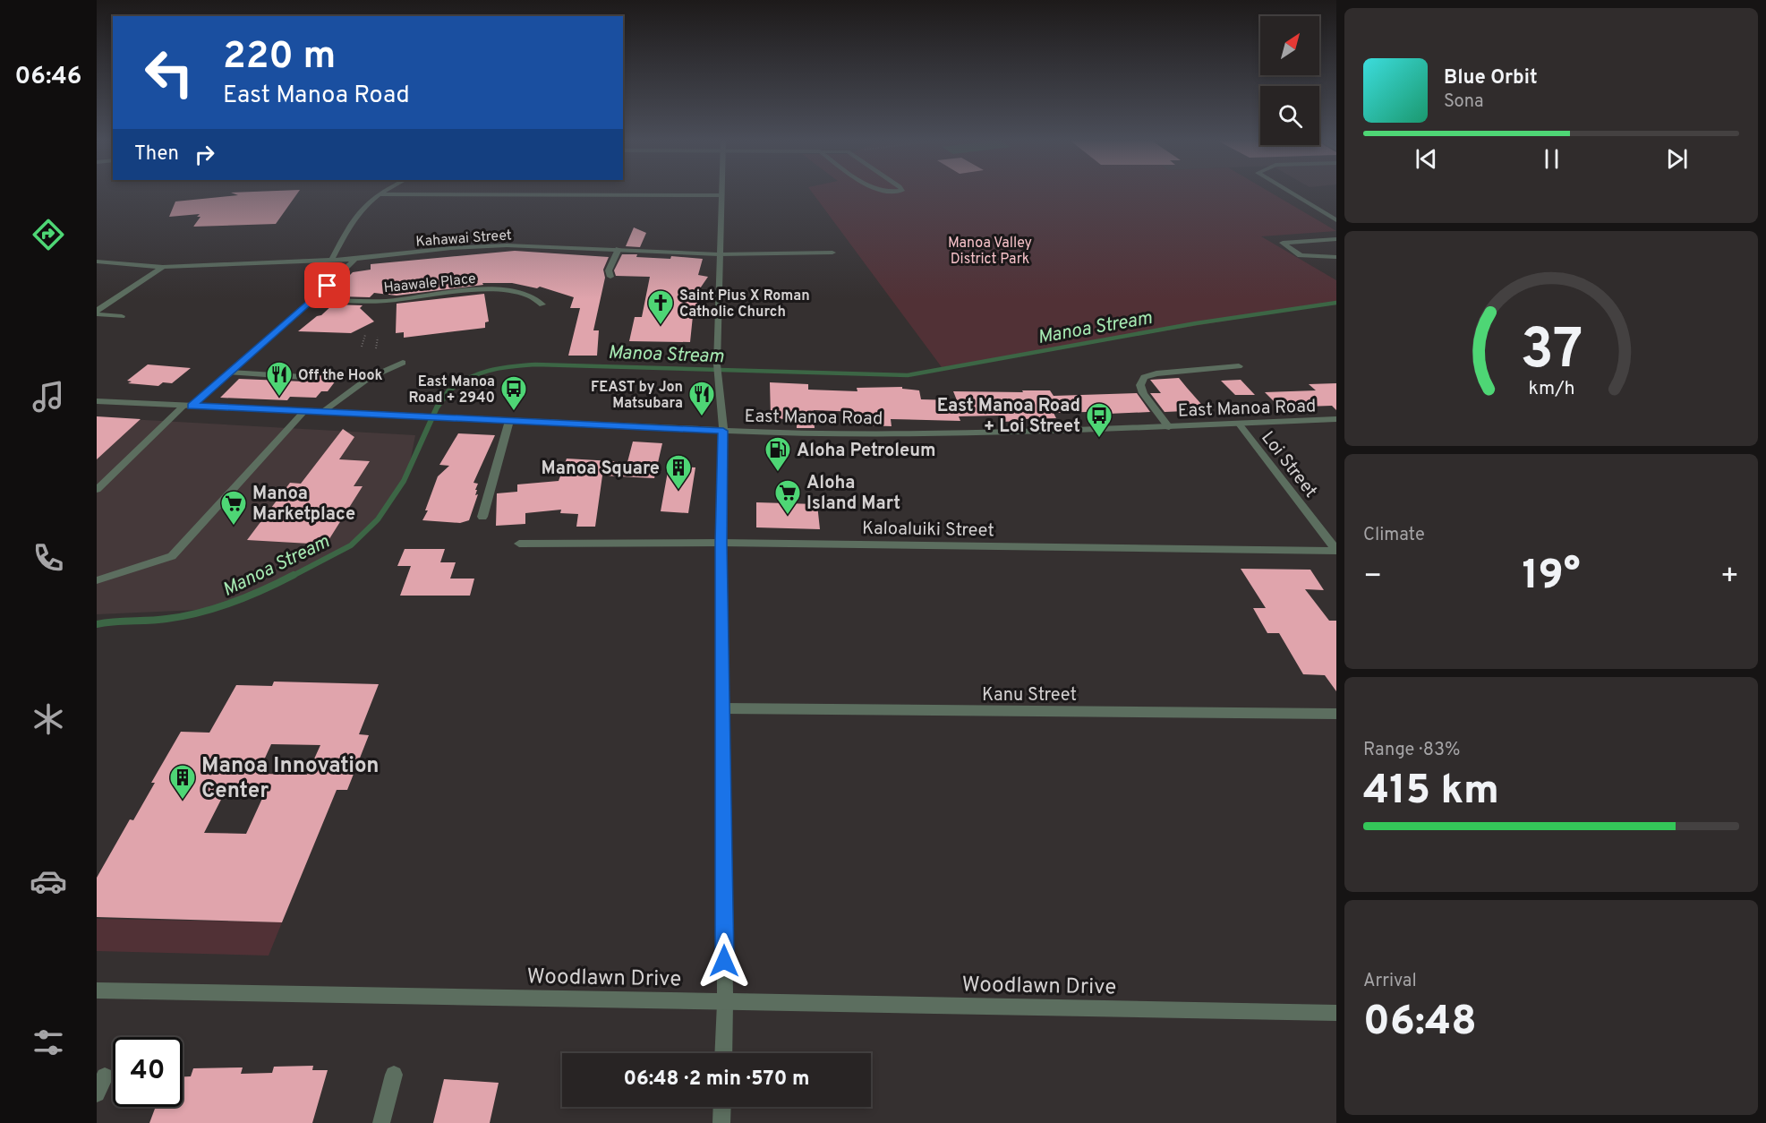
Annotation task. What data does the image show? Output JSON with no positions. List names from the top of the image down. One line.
{"streets":{"street":["Kahawai Street","Haawale Place","East Manoa Road","Loi Street","Kaloaluiki Street","Kanu Street","Woodlawn Drive"]},"crossings":[["East Manoa Road","Loi Street"],["Loi Street","Kaloaluiki Street"]],"water":["Manoa Stream"],"parks":["Manoa Valley District Park"],"places":{"church":["Saint Pius X Roman Catholic Church"],"restaurant":["Off the Hook","FEAST by Jon Matsubara"],"bus stop":["East Manoa Road + 2940","East Manoa Road + Loi Street"],"fuel station":["Aloha Petroleum"],"building":["Manoa Square","Manoa Innovation Center"],"supermarket":["Aloha Island Mart","Manoa Marketplace"]},"north":"top right","page":{"tabs":"06:46","turn":["220 m","East Manoa Road"],"song":["Blue Orbit","Sona"],"then":"Then","tile":["Climate",["Range · 83%","415 km"],["Arrival","06:48"]],"heat":["−","19°","+"],"limit":"40","trip":"06:48 · 2 min · 570 m","gauge":["37","km/h"]}}
